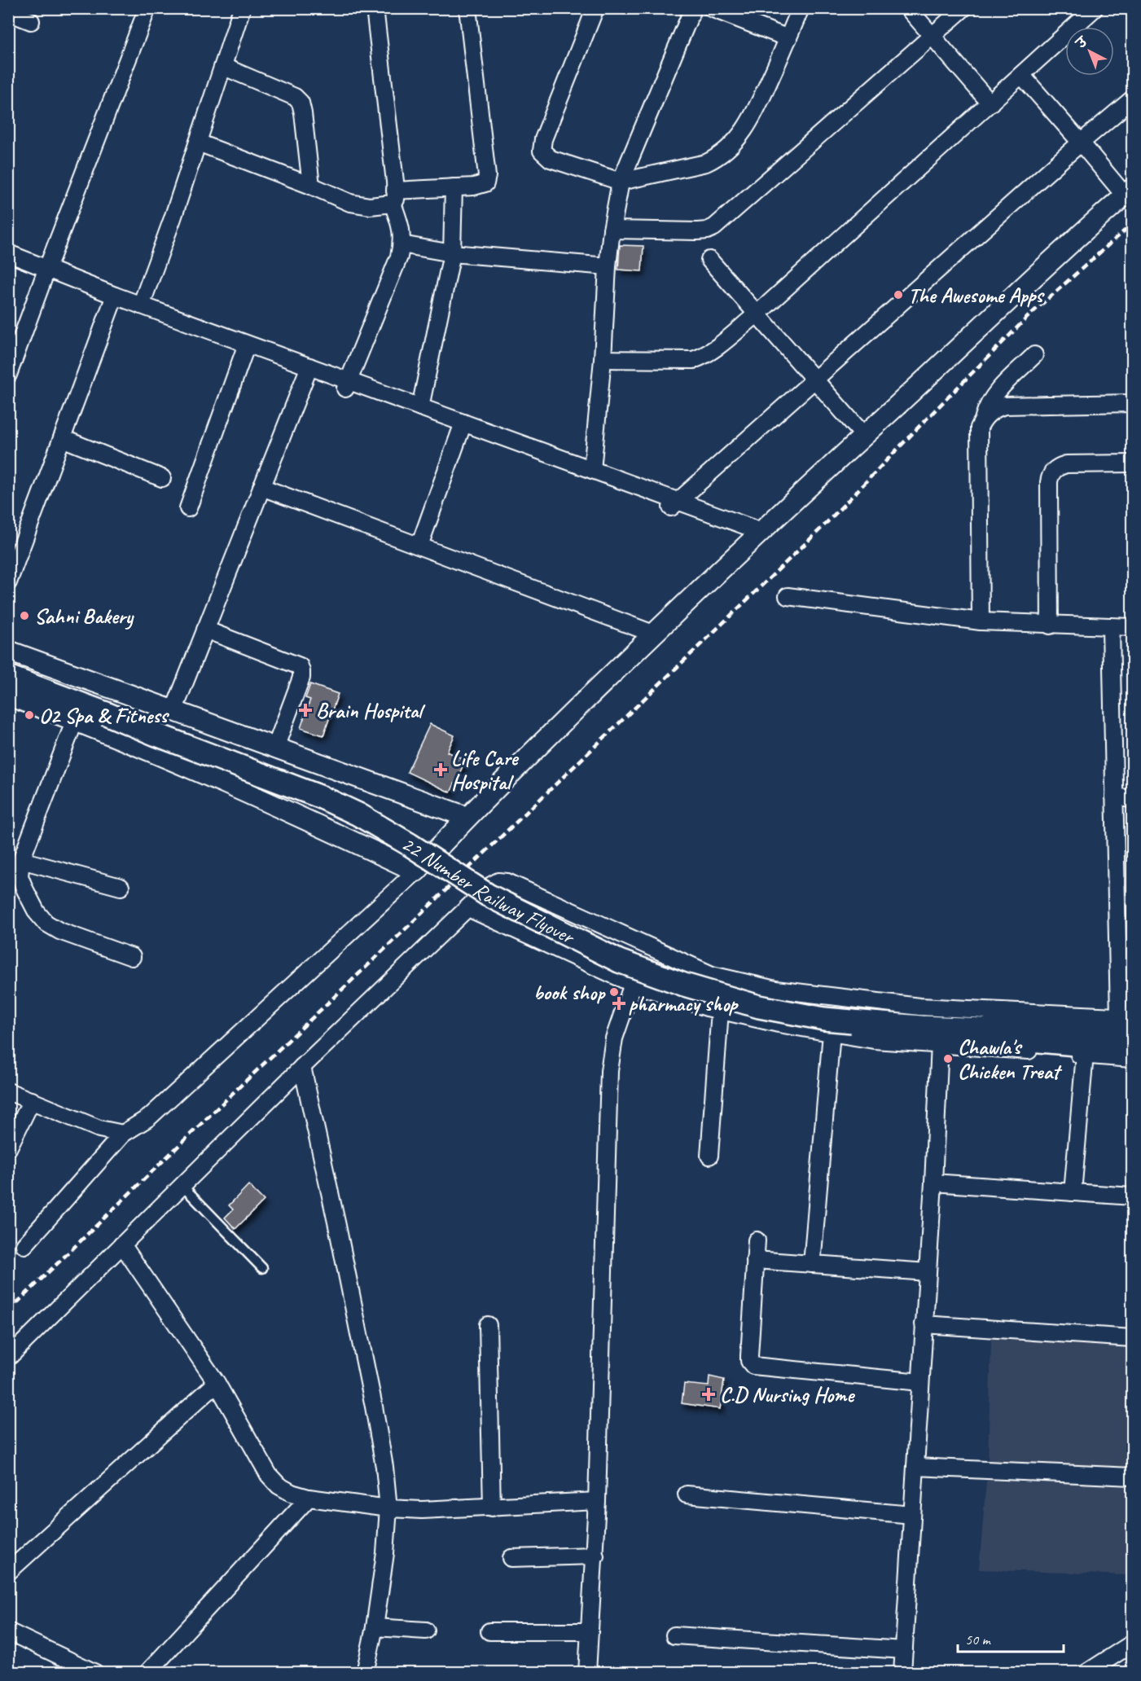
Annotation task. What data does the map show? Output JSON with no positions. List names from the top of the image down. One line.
{"streets":{"main road":["22 Number Railway Flyover"]},"places":{"other":["The Awesome Apps","Sahni Bakery","O2 Spa & Fitness","book shop","Chawla's Chicken Treat"],"health":["Brain Hospital","Life Care Hospital","pharmacy shop","C.D Nursing Home"]},"scale_bar":"50 m","north":"top left"}
